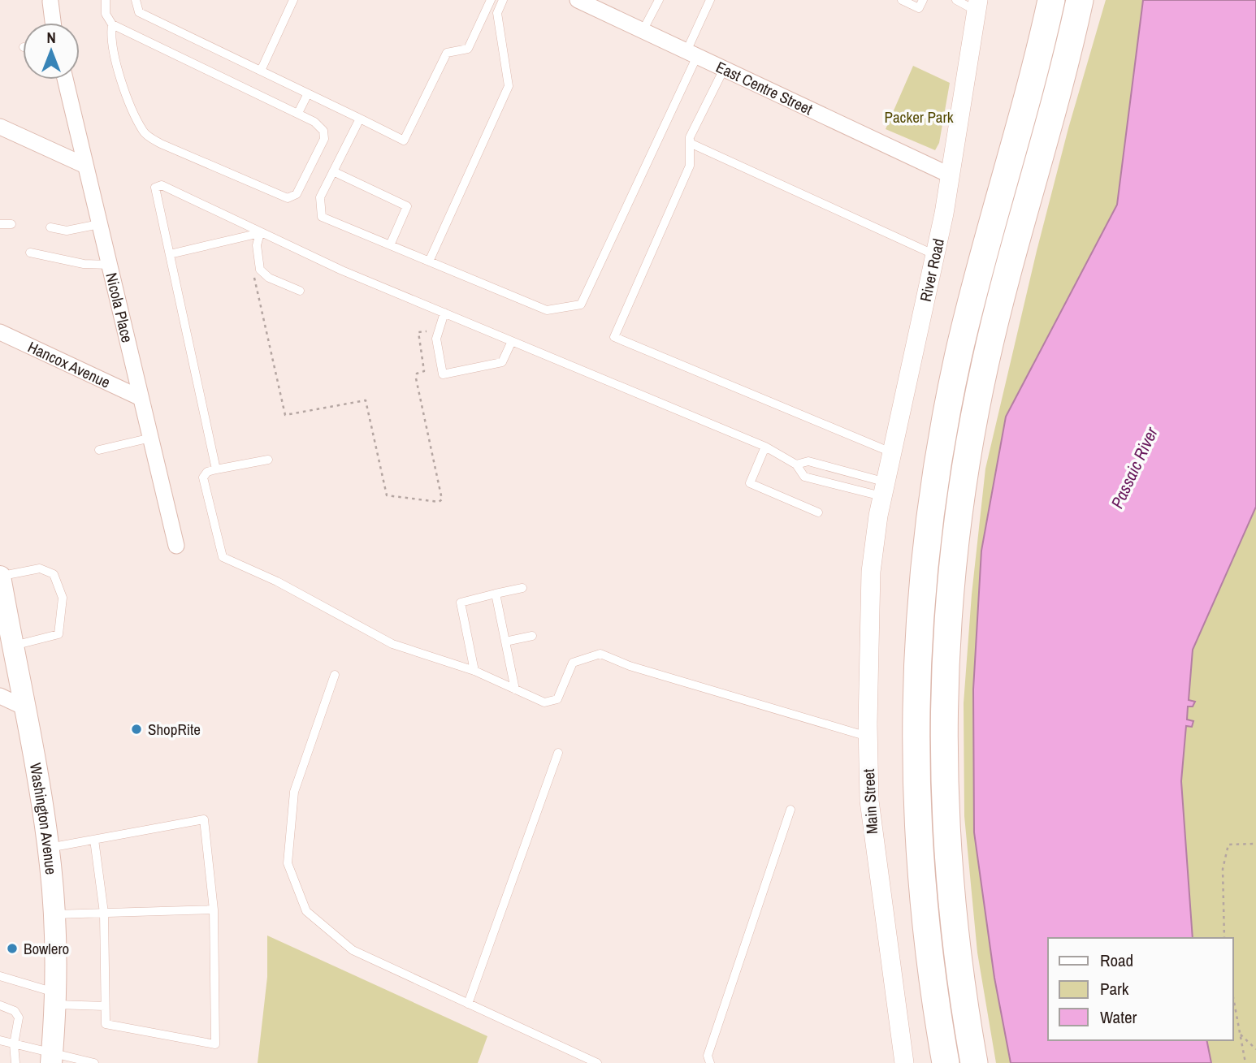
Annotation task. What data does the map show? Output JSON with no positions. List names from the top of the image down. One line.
{"streets":{"main road":["Washington Avenue"],"street":["East Centre Street","River Road","Nicola Place","Hancox Avenue","Main Street"]},"crossings":[["East Centre Street","River Road"],["River Road","Main Street"],["Nicola Place","Hancox Avenue"]],"water":["Passaic River"],"parks":["Packer Park"],"places":["ShopRite","Bowlero"],"legend":["Road","Park","Water"],"north":"top"}
